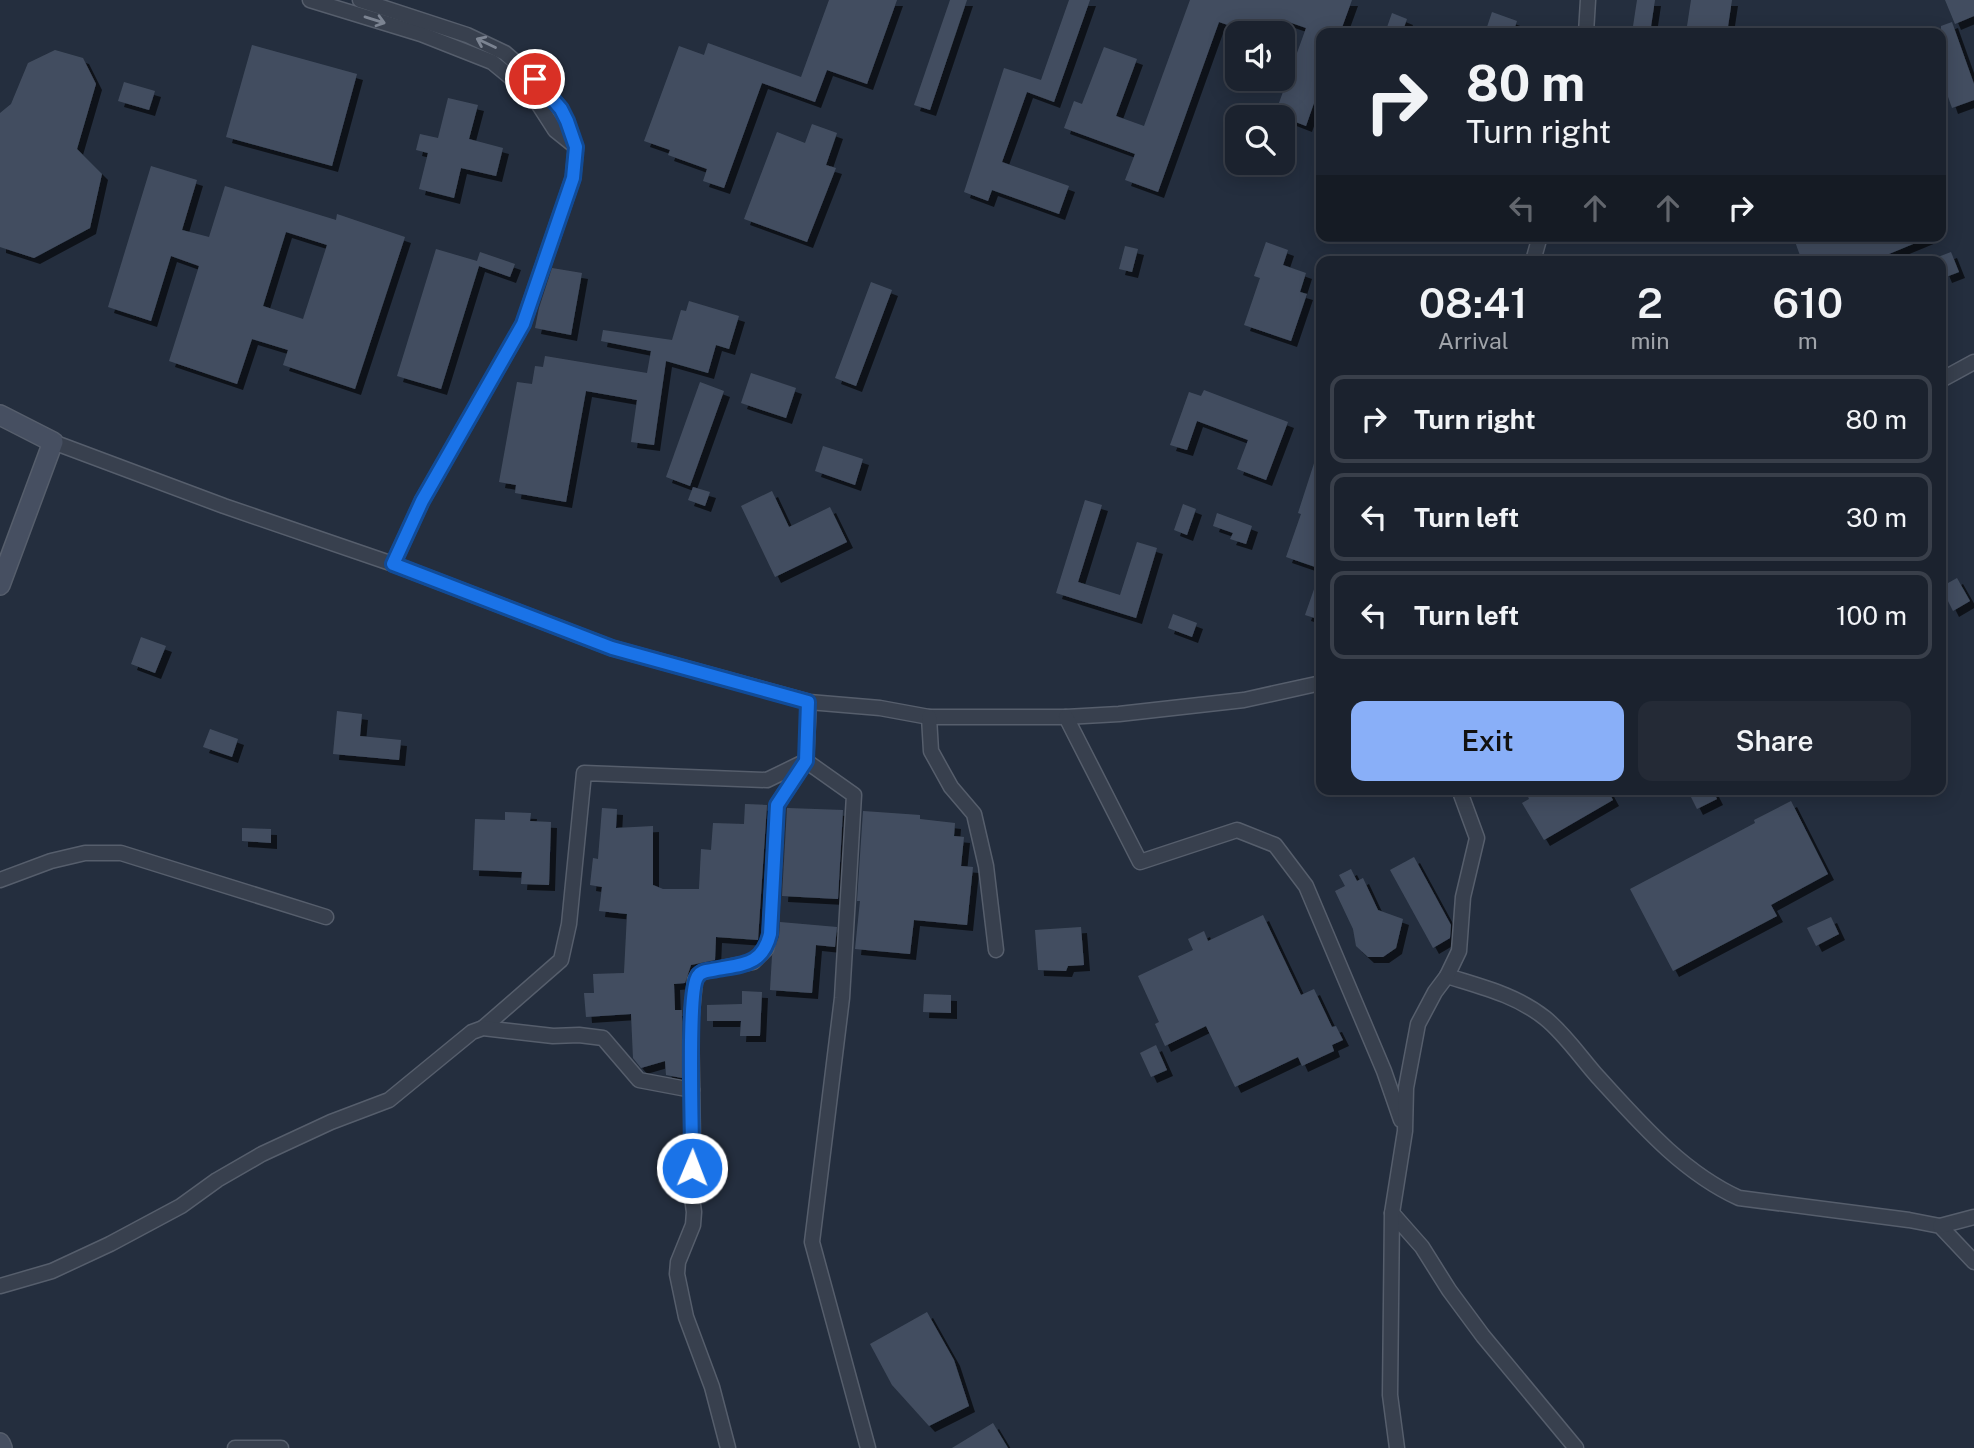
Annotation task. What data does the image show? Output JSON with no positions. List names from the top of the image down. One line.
{"page":{"turn":["80 m","Turn right"],"eta":["08:41","Arrival","2","min","610","m"],"list":[{"name":"Turn right","value":"80 m"},{"name":"Turn left","value":"30 m"},{"name":"Turn left","value":"100 m"}],"buttons":["Exit","Share"]}}
